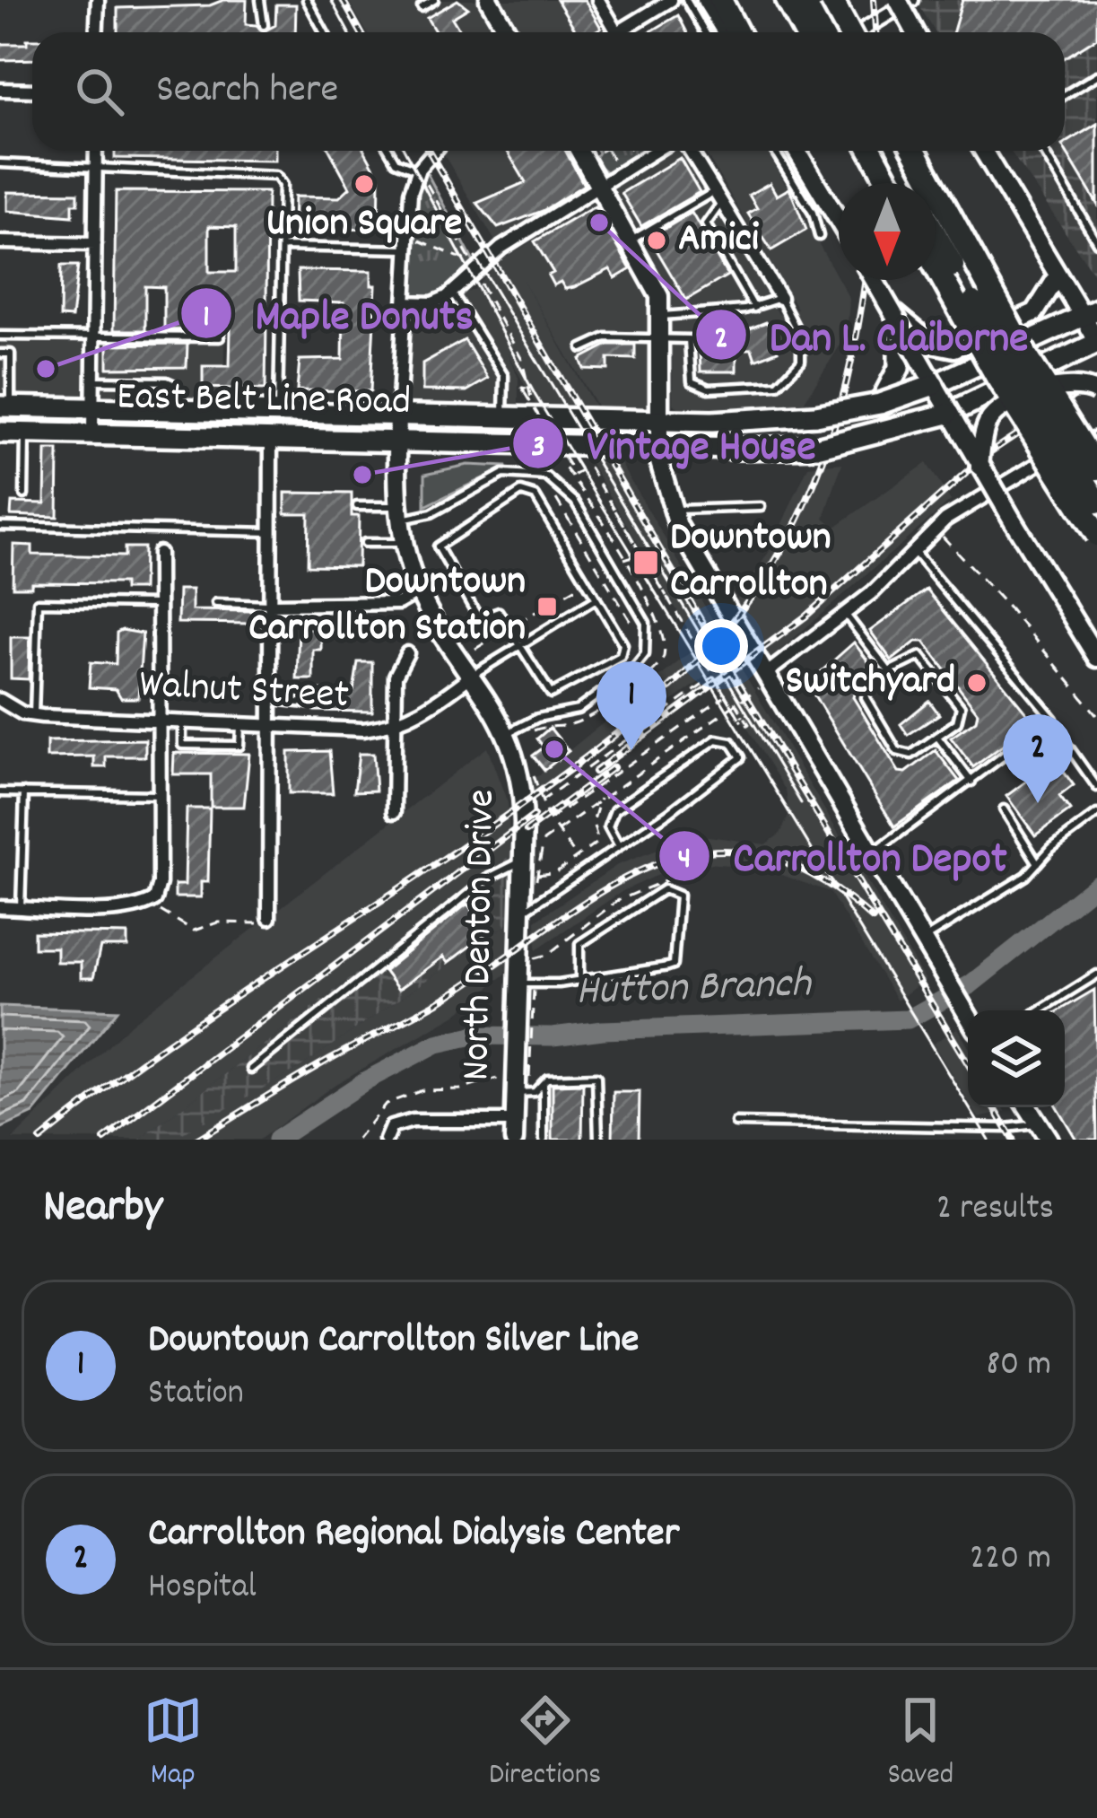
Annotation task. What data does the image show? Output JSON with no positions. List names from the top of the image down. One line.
{"streets":{"main road":["East Belt Line Road"],"street":["Walnut Street","North Denton Drive"]},"crossings":[["East Belt Line Road","North Denton Drive"],["Walnut Street","North Denton Drive"]],"water":["Hutton Branch"],"places":{"other":["Union Square","Dan L. Claiborne","Amici","Maple Donuts","Vintage House","Switchyard","Carrollton Depot"],"transit":["Downtown Carrollton","Downtown Carrollton Station"]},"north":"bottom","page":{"search":"Search here","pins":["1","2"],"heading":["Nearby","2 results"],"list":[{"mark":"1","name":"Downtown Carrollton Silver Line","note":"Station","value":"80 m"},{"mark":"2","name":"Carrollton Regional Dialysis Center","note":"Hospital","value":"220 m"}],"nav":["Map","Directions","Saved"]}}
